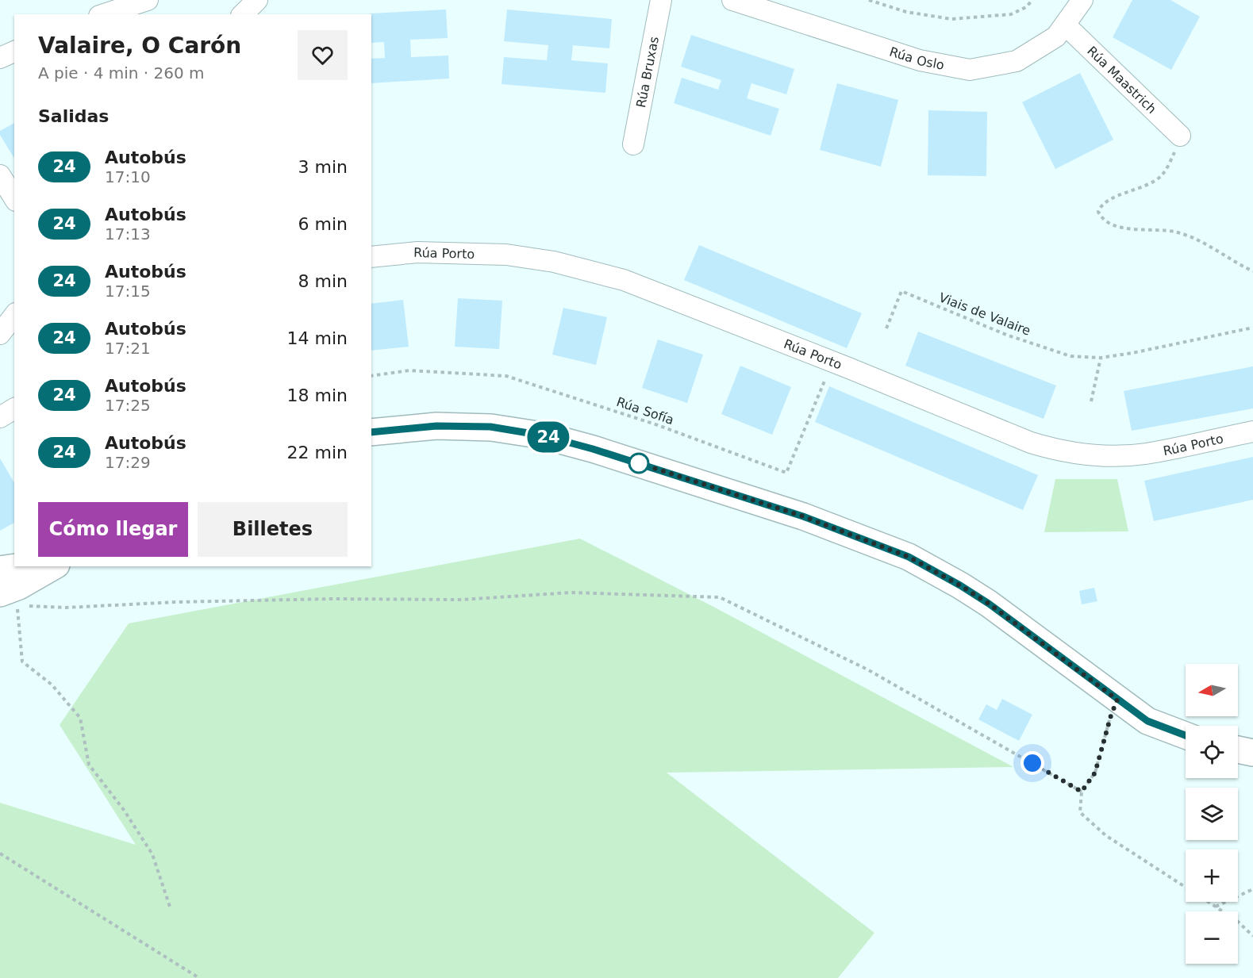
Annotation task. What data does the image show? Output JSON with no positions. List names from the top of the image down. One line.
{"streets":{"street":["Rúa Oslo","Rúa Bruxas","Rúa Maastrich","Rúa Porto"],"path":["Viais de Valaire","Rúa Sofía"]},"crossings":[["Rúa Oslo","Rúa Maastrich"],["Rúa Porto","Rúa Sofía"]],"lines":["bus line 24"],"north":"left","page":{"on_map":"24","heading":[["Valaire, O Carón","A pie · 4 min · 260 m"],"Salidas"],"list":[{"mark":"24","name":"Autobús","note":"17:10","value":"3 min"},{"mark":"24","name":"Autobús","note":"17:13","value":"6 min"},{"mark":"24","name":"Autobús","note":"17:15","value":"8 min"},{"mark":"24","name":"Autobús","note":"17:21","value":"14 min"},{"mark":"24","name":"Autobús","note":"17:25","value":"18 min"},{"mark":"24","name":"Autobús","note":"17:29","value":"22 min"}],"buttons":["Cómo llegar","Billetes"],"map_buttons":["+","−"]}}
